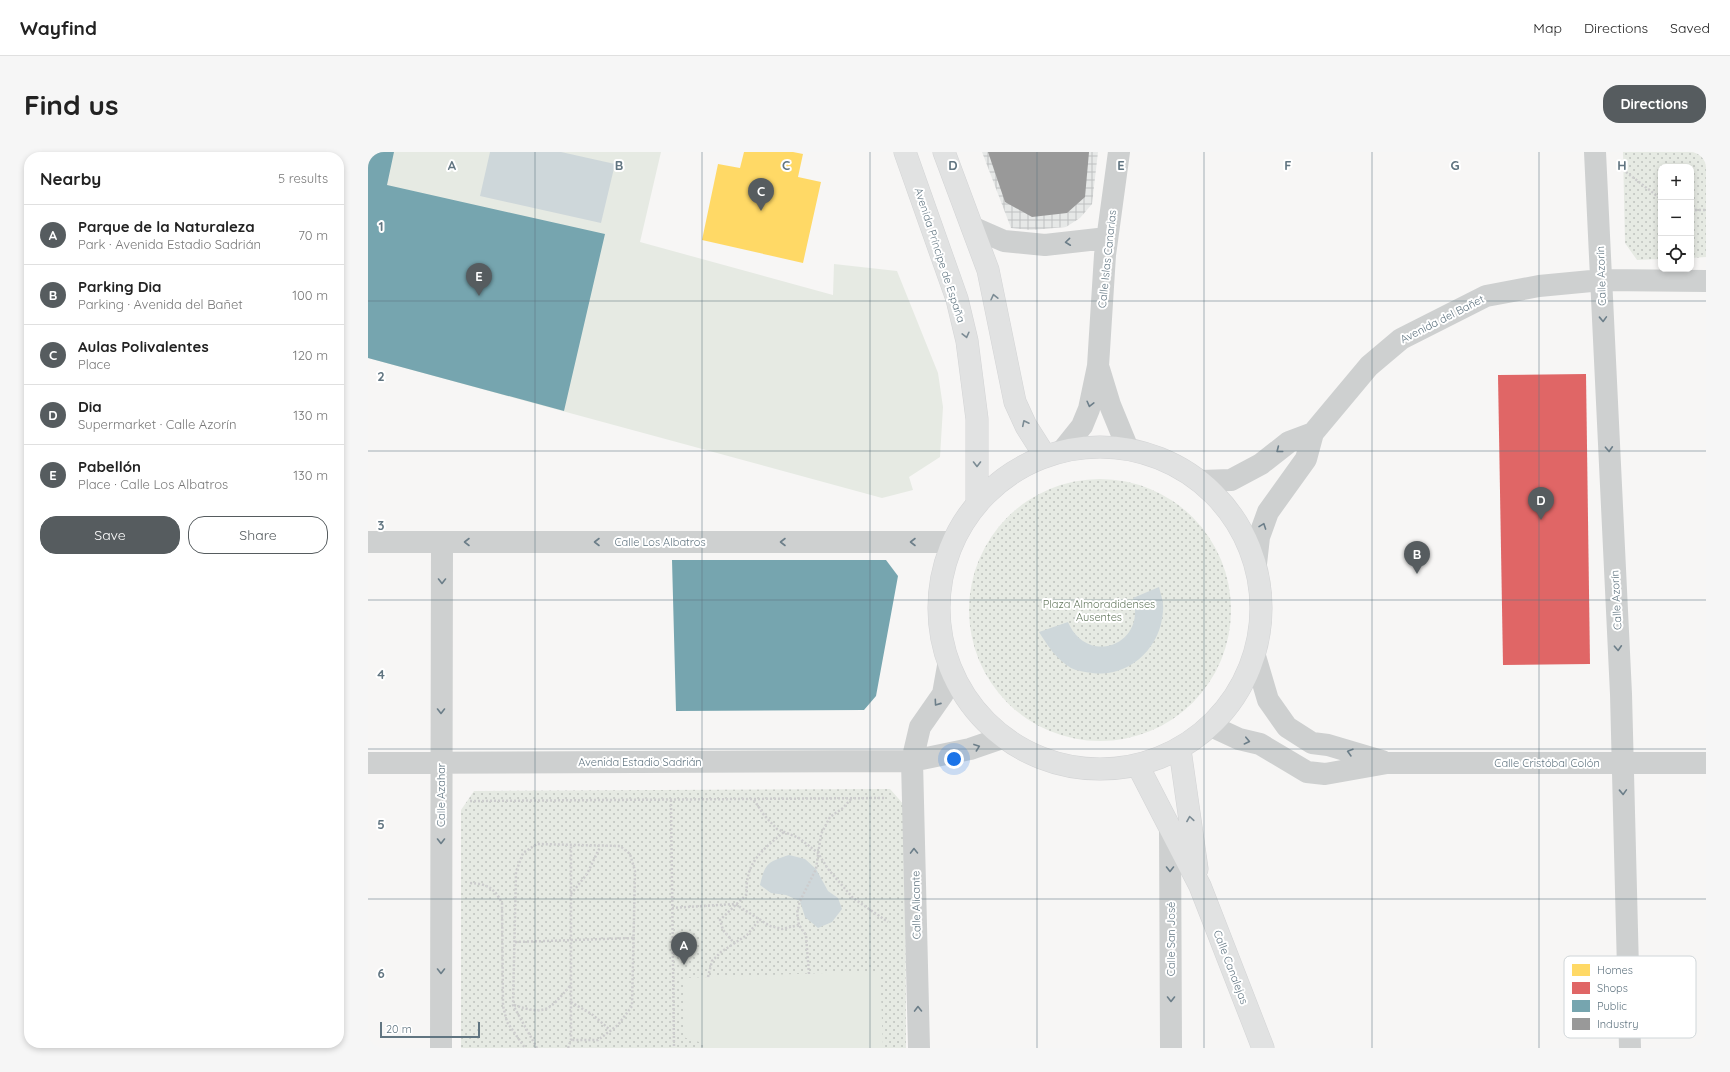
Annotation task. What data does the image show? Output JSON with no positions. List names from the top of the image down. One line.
{"streets":{"main road":["Avenida Príncipe de España","Calle Canalejas"],"street":["Calle Islas Canarias","Calle Azorín","Avenida del Bañet","Calle Los Albatros","Avenida Estadio Sadrián","Calle Cristóbal Colón","Calle Azahar","Calle Alicante","Calle San José"]},"crossings":[["Calle Azorín","Avenida del Bañet"],["Calle Azorín","Calle Cristóbal Colón"],["Calle Los Albatros","Calle Azahar"],["Avenida Estadio Sadrián","Calle Azahar"],["Avenida Estadio Sadrián","Calle Alicante"],["Calle San José","Calle Canalejas"]],"one_way":["Calle Azorín","Calle Los Albatros","Calle Azahar","Calle Alicante","Calle San José"],"parks":["Plaza Almoradidenses Ausentes"],"legend":["Homes","Shops","Public","Industry"],"scale_bar":"20 m","page":{"header":"Wayfind","nav":["Map","Directions","Saved"],"buttons":["Directions",["Save","Share"]],"title":"Find us","heading":["Nearby","5 results"],"map_buttons":["+","−"],"pins":["C","E","D","B","A"],"list":[{"mark":"A","name":"Parque de la Naturaleza","note":"Park · Avenida Estadio Sadrián","value":"70 m"},{"mark":"B","name":"Parking Dia","note":"Parking · Avenida del Bañet","value":"100 m"},{"mark":"C","name":"Aulas Polivalentes","note":"Place","value":"120 m"},{"mark":"D","name":"Dia","note":"Supermarket · Calle Azorín","value":"130 m"},{"mark":"E","name":"Pabellón","note":"Place · Calle Los Albatros","value":"130 m"}],"scale":"20 m"},"grid":{"columns":["A","B","C","D","E","F","G","H"],"rows":["1","2","3","4","5","6"]}}
